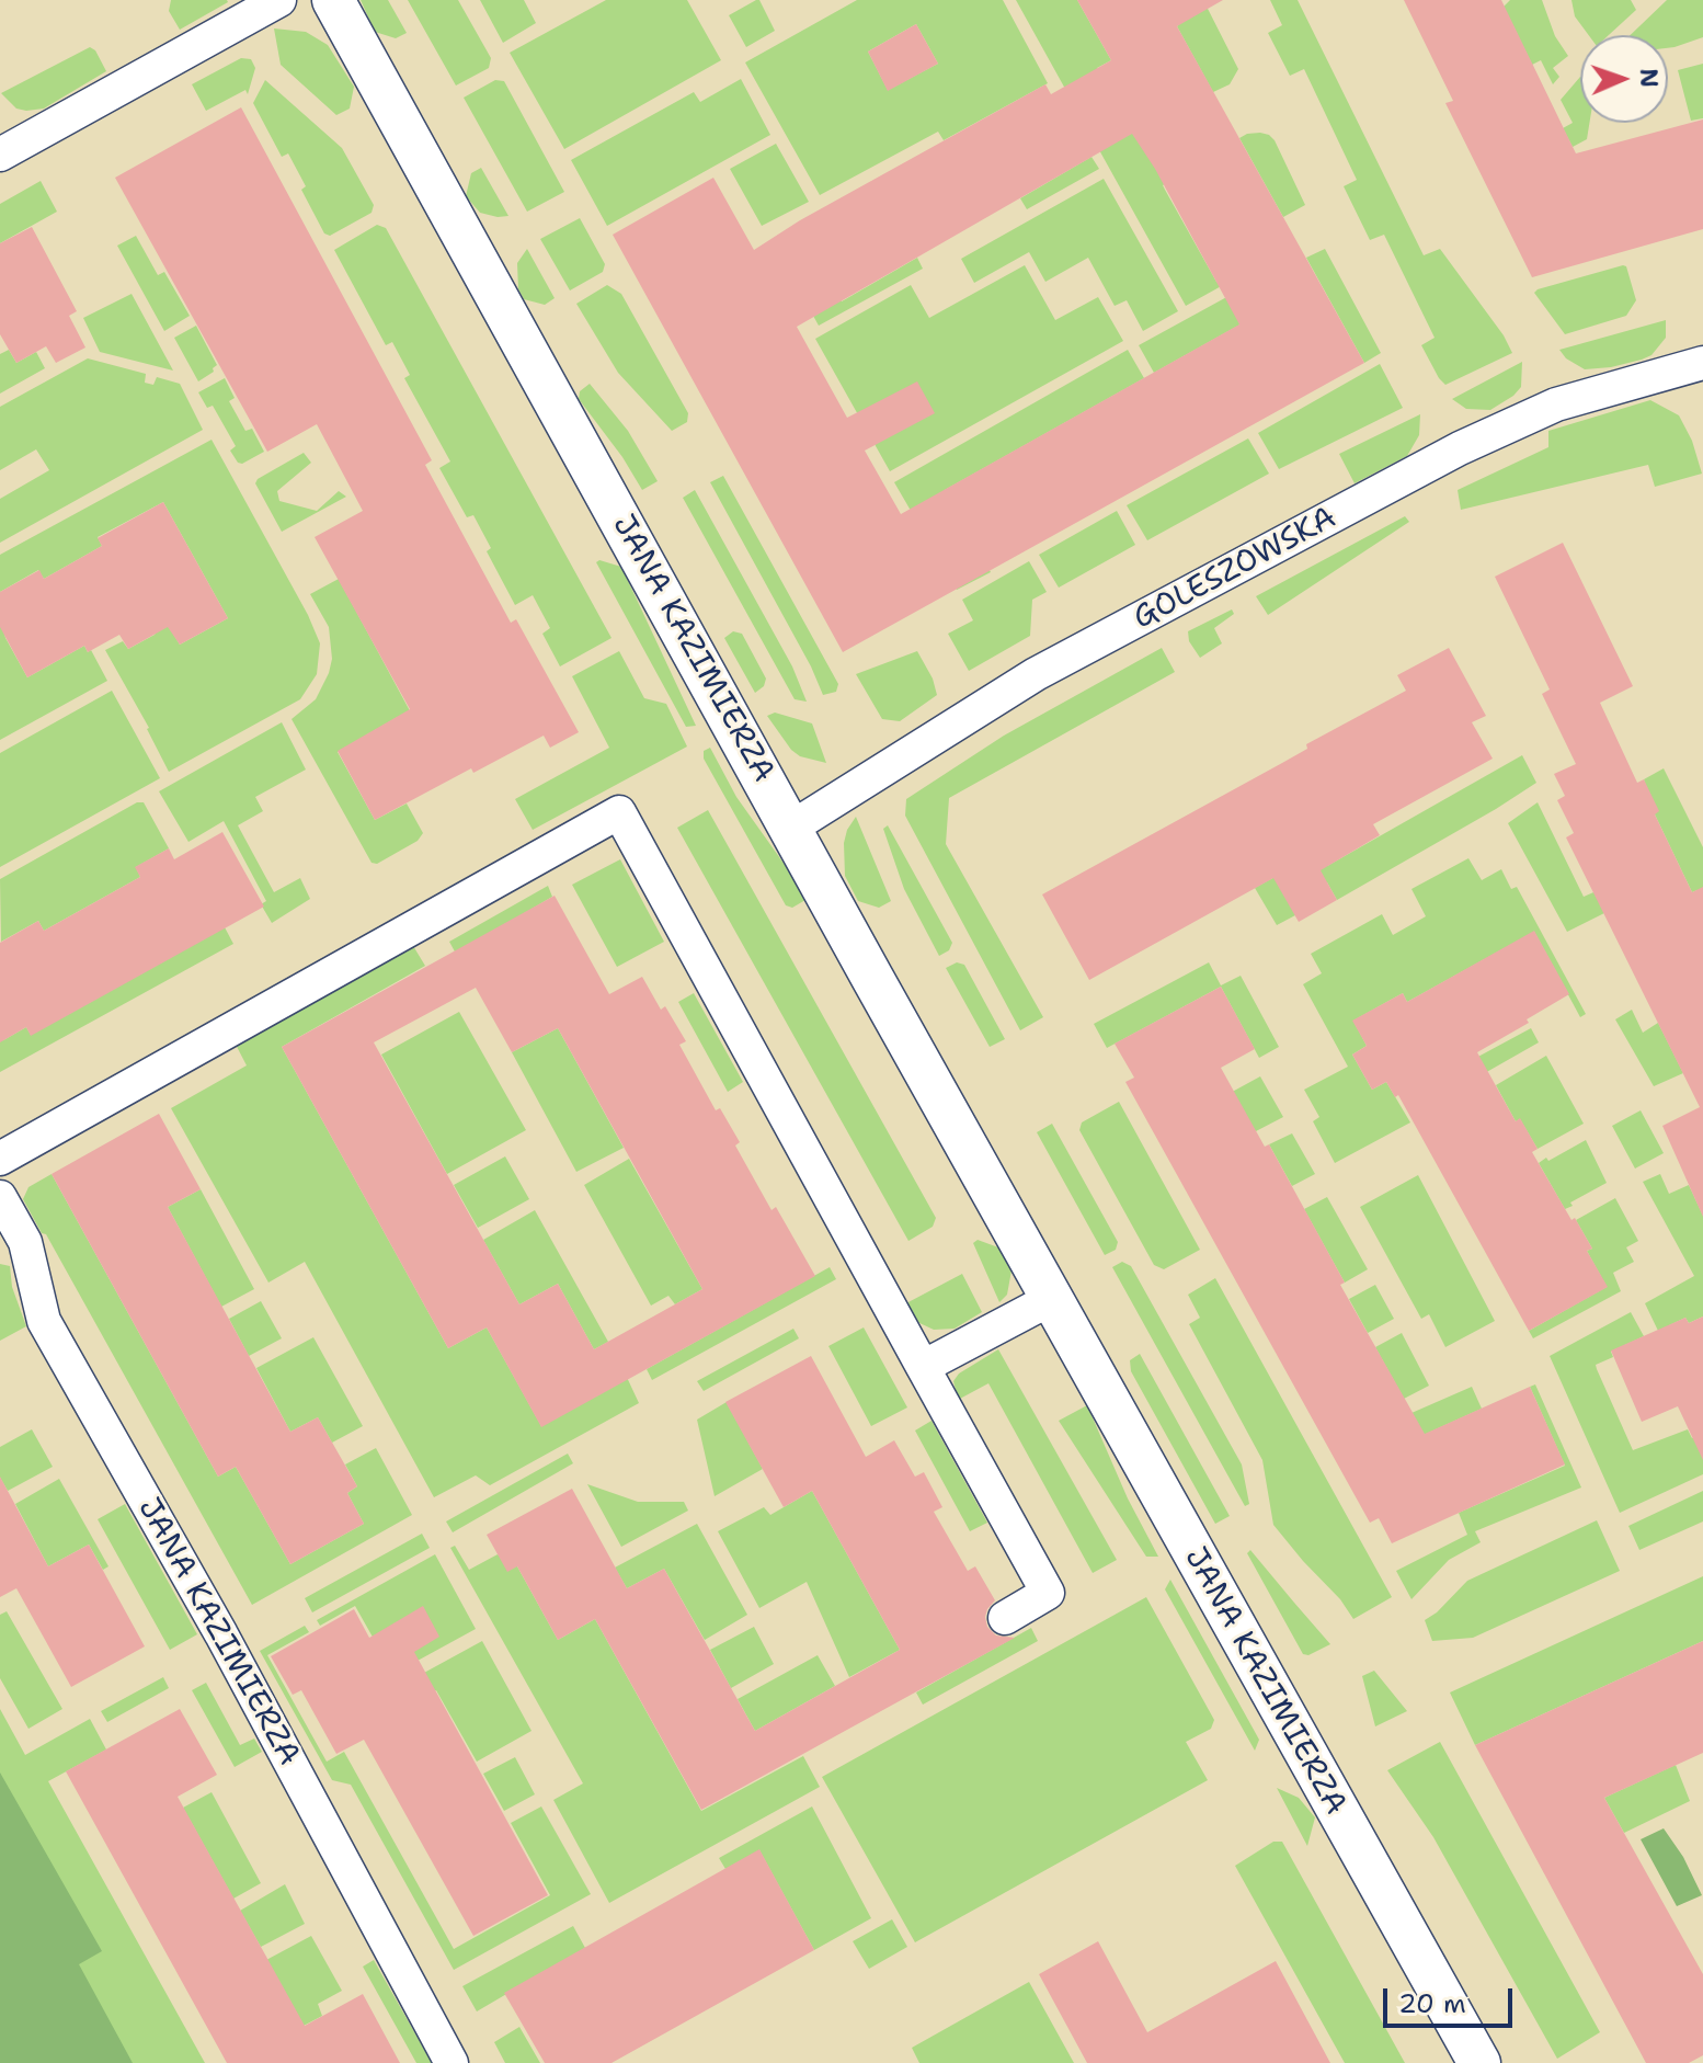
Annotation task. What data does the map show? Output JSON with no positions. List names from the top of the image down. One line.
{"streets":{"street":["GOLESZOWSKA","JANA KAZIMIERZA"]},"crossings":[["GOLESZOWSKA","JANA KAZIMIERZA"]],"scale_bar":"20 m","north":"right"}
